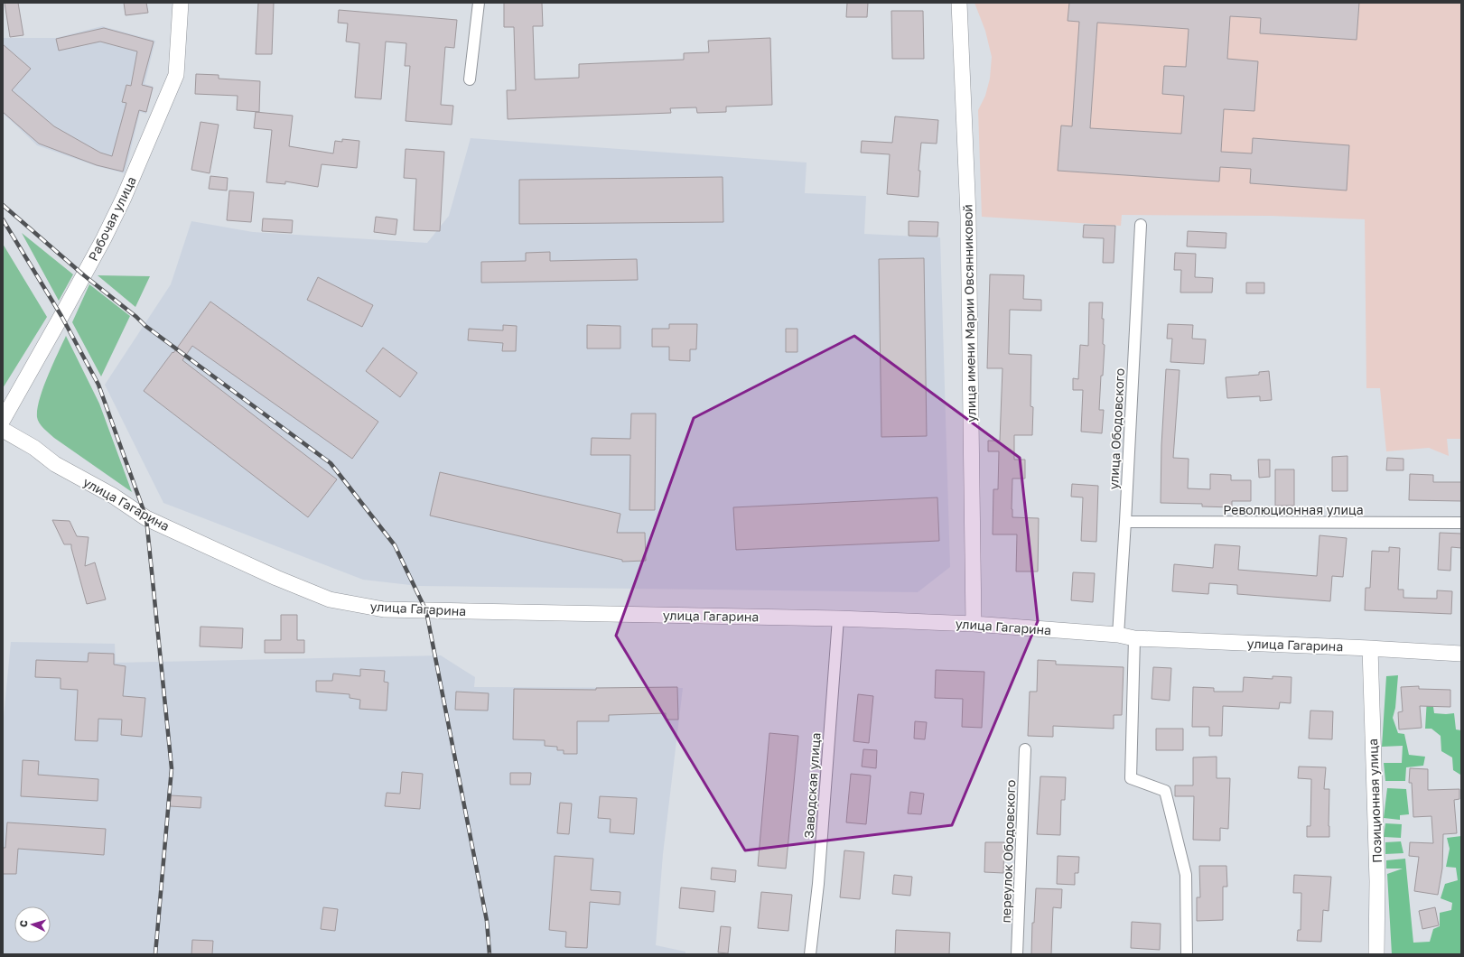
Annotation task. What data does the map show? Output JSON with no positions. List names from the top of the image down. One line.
{"streets":{"main road":["Рабочая улица","улица имени Марии Овсянниковой","улица Гагарина","Позиционная улица"],"street":["улица Ободовского","Революционная улица","Заводская улица","переулок Ободовского"]},"crossings":[["улица имени Марии Овсянниковой","улица Гагарина"],["улица Ободовского","улица Гагарина"],["улица Ободовского","Революционная улица"],["улица Гагарина","Заводская улица"],["улица Гагарина","Позиционная улица"]],"north":"left"}
